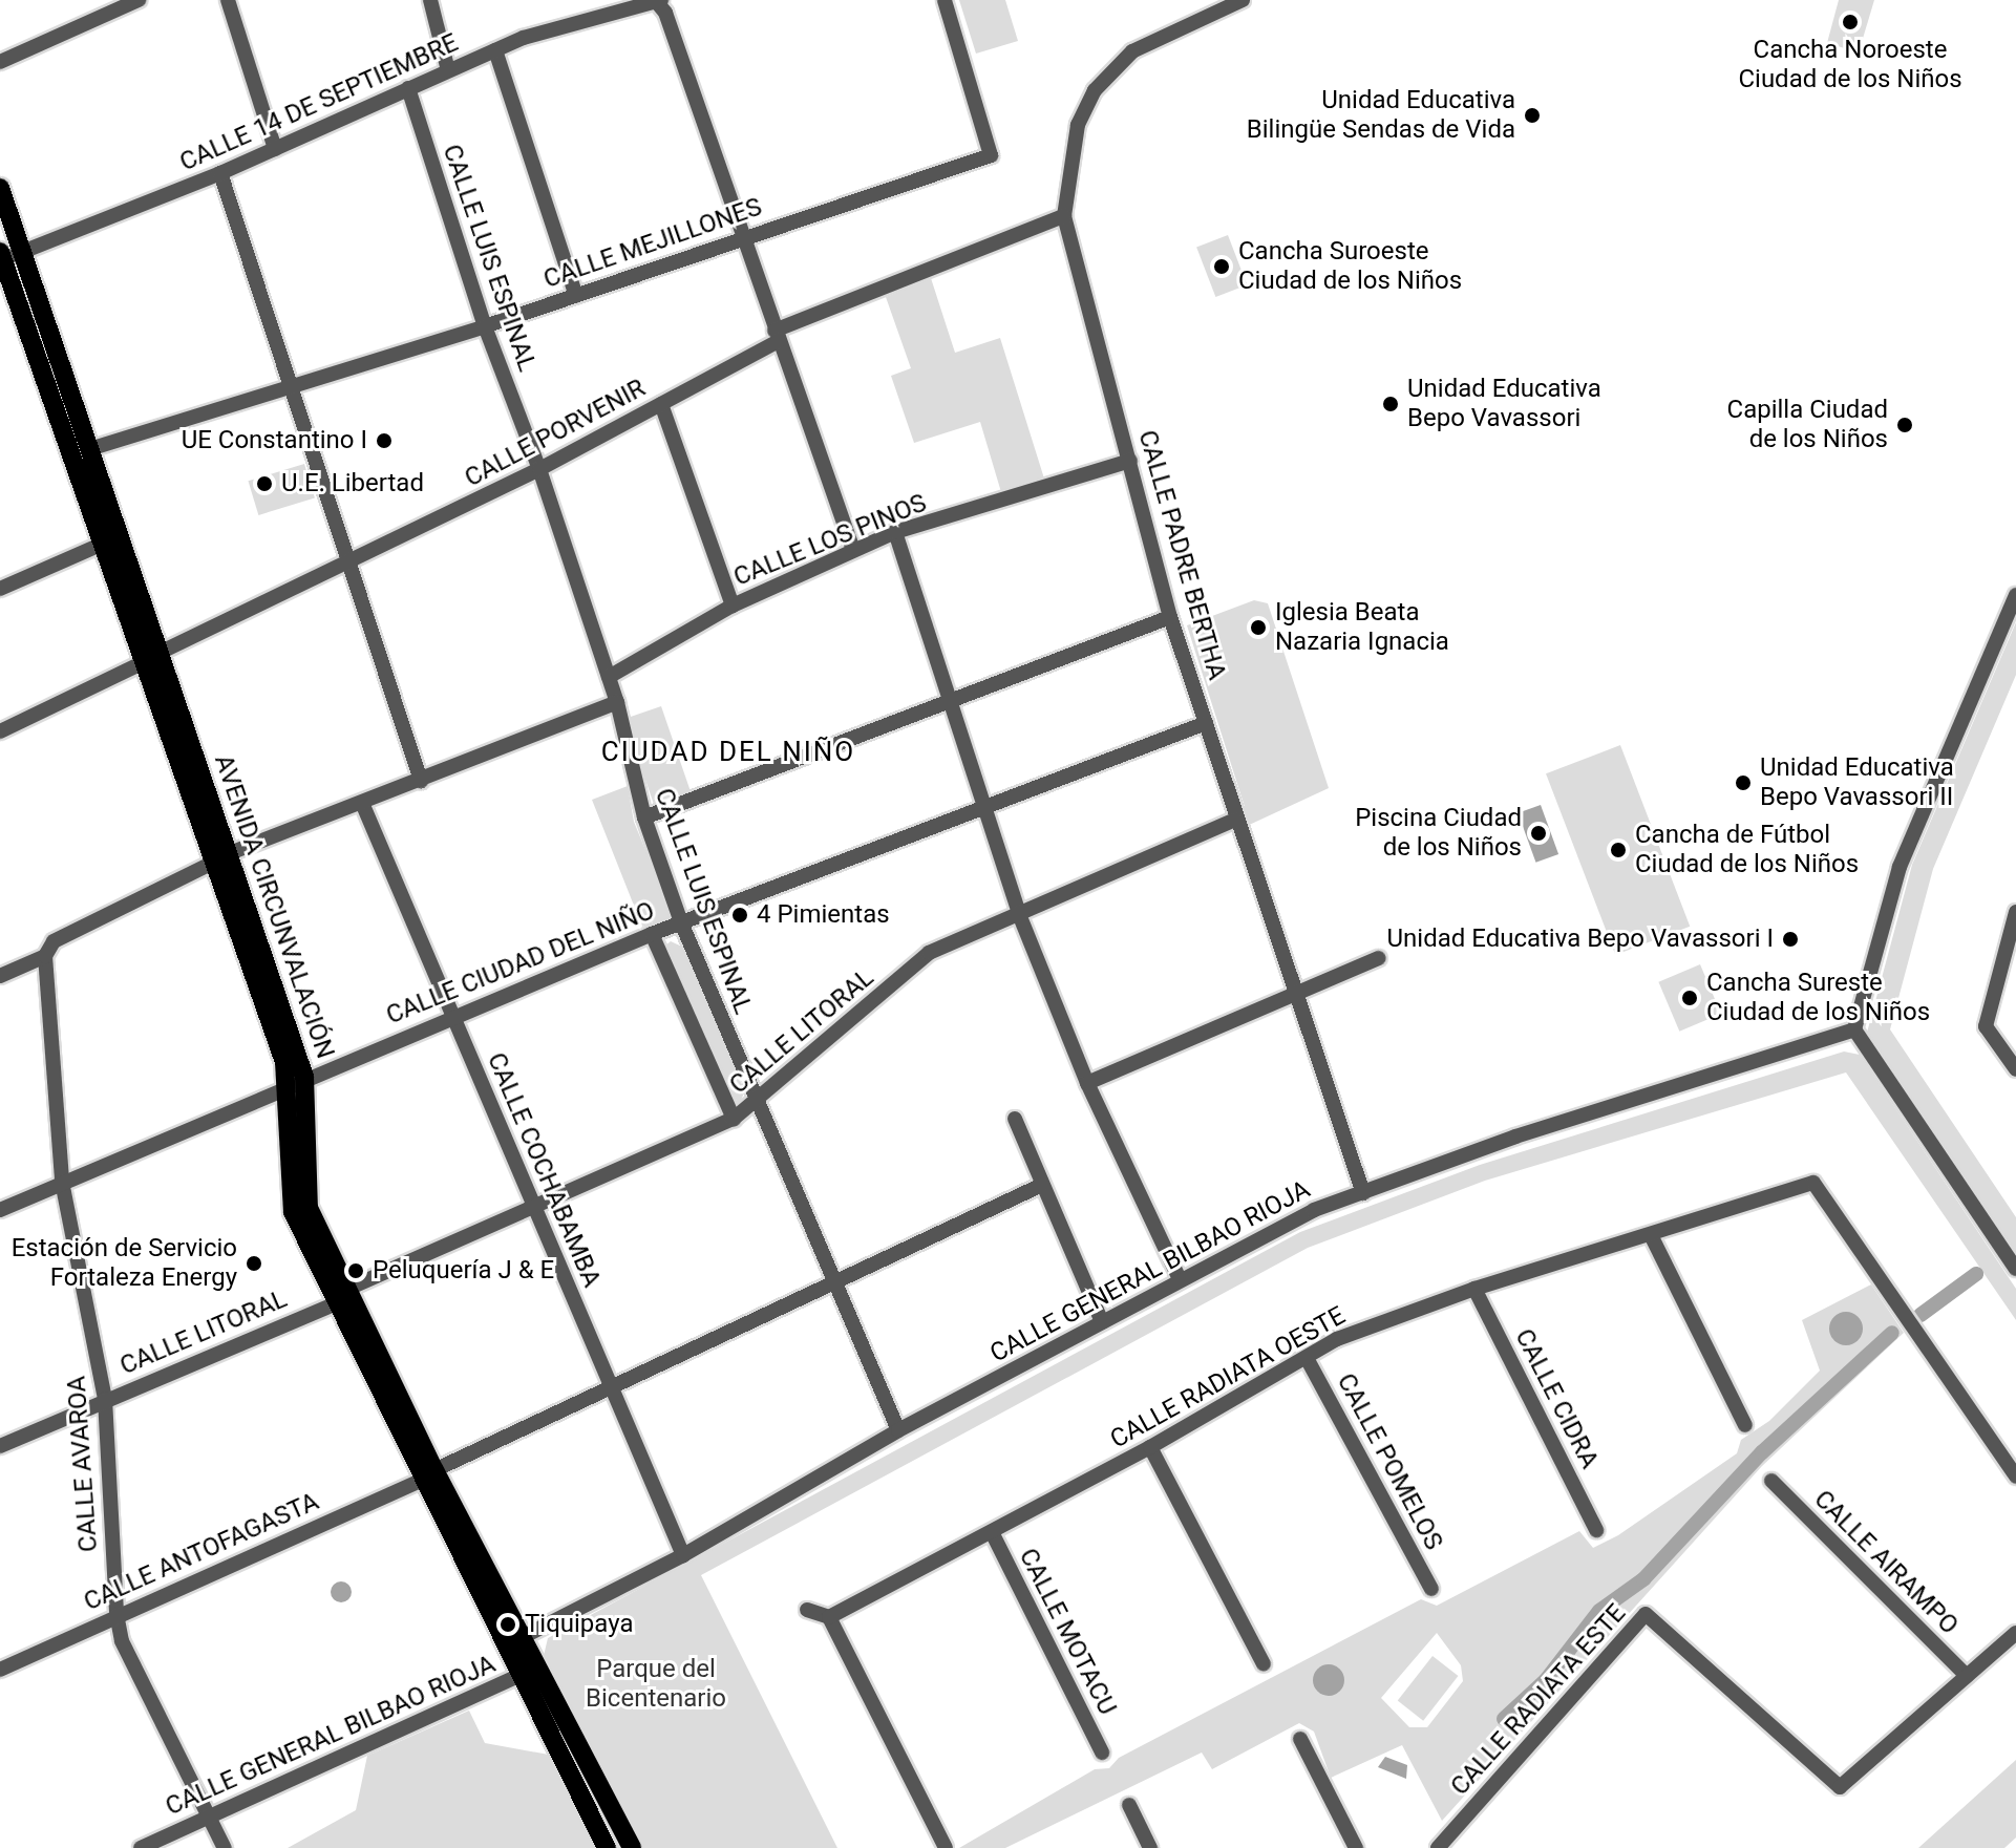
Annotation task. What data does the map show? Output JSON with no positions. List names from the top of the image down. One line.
{"streets":{"main road":["AVENIDA CIRCUNVALACIÓN"],"street":["CALLE 14 DE SEPTIEMBRE","CALLE MEJILLONES","CALLE LUIS ESPINAL","CALLE PORVENIR","CALLE LOS PINOS","CALLE PADRE BERTHA","CALLE CIUDAD DEL NIÑO","CALLE LITORAL","CALLE COCHABAMBA","CALLE GENERAL BILBAO RIOJA","CALLE RADIATA OESTE","CALLE CIDRA","CALLE POMELOS","CALLE AVAROA","CALLE ANTOFAGASTA","CALLE AIRAMPO","CALLE MOTACU","CALLE RADIATA ESTE"]},"crossings":[["CALLE 14 DE SEPTIEMBRE","CALLE LUIS ESPINAL"],["CALLE 14 DE SEPTIEMBRE","AVENIDA CIRCUNVALACIÓN"],["CALLE MEJILLONES","CALLE LUIS ESPINAL"],["CALLE MEJILLONES","AVENIDA CIRCUNVALACIÓN"],["CALLE LUIS ESPINAL","CALLE PORVENIR"],["CALLE LUIS ESPINAL","CALLE LOS PINOS"],["CALLE LUIS ESPINAL","CALLE CIUDAD DEL NIÑO"],["CALLE LUIS ESPINAL","CALLE LITORAL"],["CALLE LUIS ESPINAL","CALLE GENERAL BILBAO RIOJA"],["CALLE LUIS ESPINAL","CALLE ANTOFAGASTA"],["CALLE PORVENIR","CALLE PADRE BERTHA"],["CALLE PORVENIR","AVENIDA CIRCUNVALACIÓN"],["CALLE LOS PINOS","CALLE PADRE BERTHA"],["CALLE PADRE BERTHA","CALLE CIUDAD DEL NIÑO"],["CALLE PADRE BERTHA","CALLE LITORAL"],["CALLE PADRE BERTHA","CALLE GENERAL BILBAO RIOJA"],["AVENIDA CIRCUNVALACIÓN","CALLE CIUDAD DEL NIÑO"],["AVENIDA CIRCUNVALACIÓN","CALLE LITORAL"],["AVENIDA CIRCUNVALACIÓN","CALLE GENERAL BILBAO RIOJA"],["AVENIDA CIRCUNVALACIÓN","CALLE ANTOFAGASTA"],["CALLE CIUDAD DEL NIÑO","CALLE COCHABAMBA"],["CALLE CIUDAD DEL NIÑO","CALLE AVAROA"],["CALLE LITORAL","CALLE COCHABAMBA"],["CALLE LITORAL","CALLE AVAROA"],["CALLE COCHABAMBA","CALLE GENERAL BILBAO RIOJA"],["CALLE COCHABAMBA","CALLE ANTOFAGASTA"],["CALLE GENERAL BILBAO RIOJA","CALLE AVAROA"],["CALLE RADIATA OESTE","CALLE CIDRA"],["CALLE RADIATA OESTE","CALLE POMELOS"],["CALLE RADIATA OESTE","CALLE MOTACU"],["CALLE AVAROA","CALLE ANTOFAGASTA"],["CALLE AIRAMPO","CALLE RADIATA ESTE"]],"districts":["CIUDAD DEL NIÑO"],"parks":["Parque del Bicentenario"],"places":["Cancha Noroeste Ciudad de los Niños","Unidad Educativa Bilingüe Sendas de Vida","Cancha Suroeste Ciudad de los Niños","Unidad Educativa Bepo Vavassori","Capilla Ciudad de los Niños","UE Constantino I","U.E. Libertad","Iglesia Beata Nazaria Ignacia","Unidad Educativa Bepo Vavassori II","Piscina Ciudad de los Niños","Cancha de Fútbol Ciudad de los Niños","4 Pimientas","Unidad Educativa Bepo Vavassori I","Cancha Sureste Ciudad de los Niños","Estación de Servicio Fortaleza Energy","Peluquería J & E","Tiquipaya"]}
